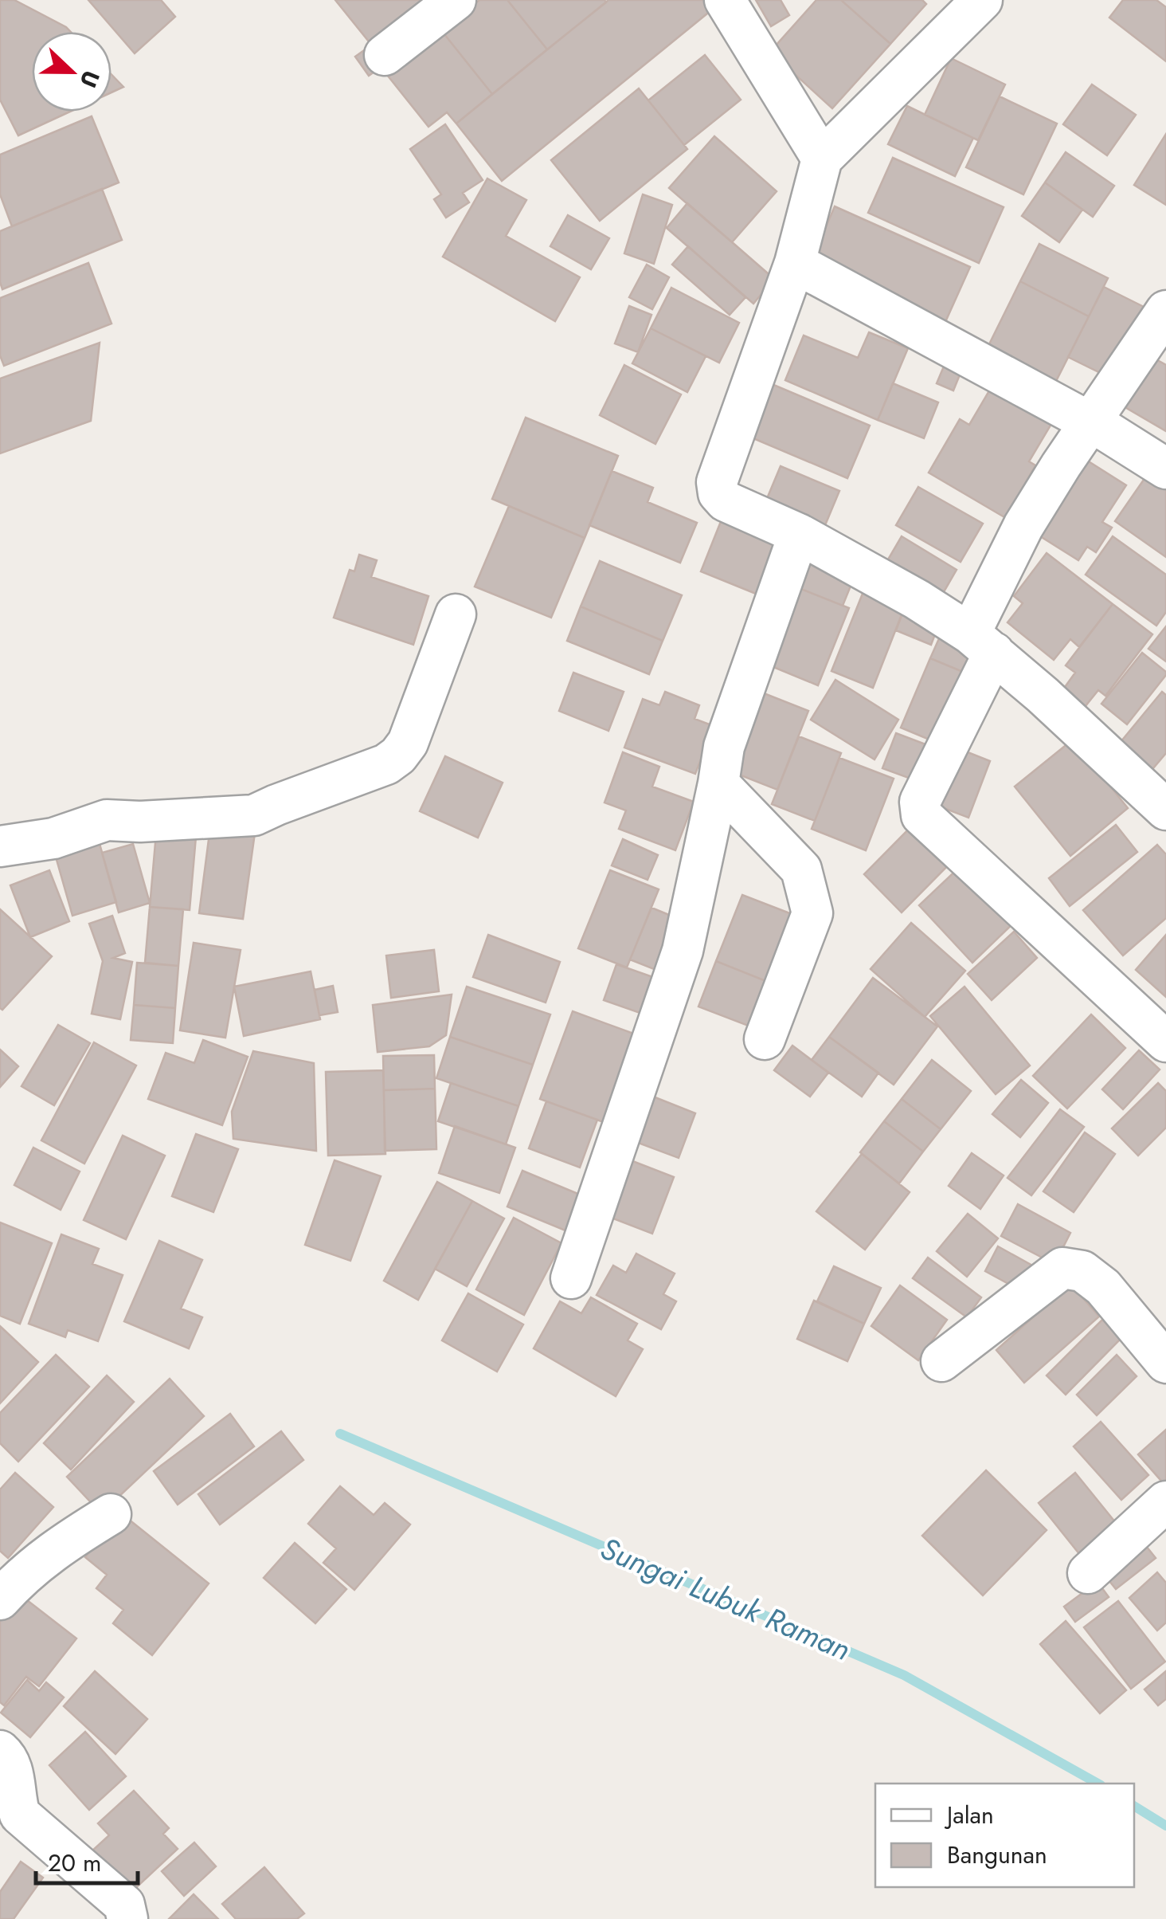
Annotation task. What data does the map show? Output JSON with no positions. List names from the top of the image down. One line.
{"water":["Sungai Lubuk Raman"],"legend":["Jalan","Bangunan"],"scale_bar":"20 m","north":"right"}
